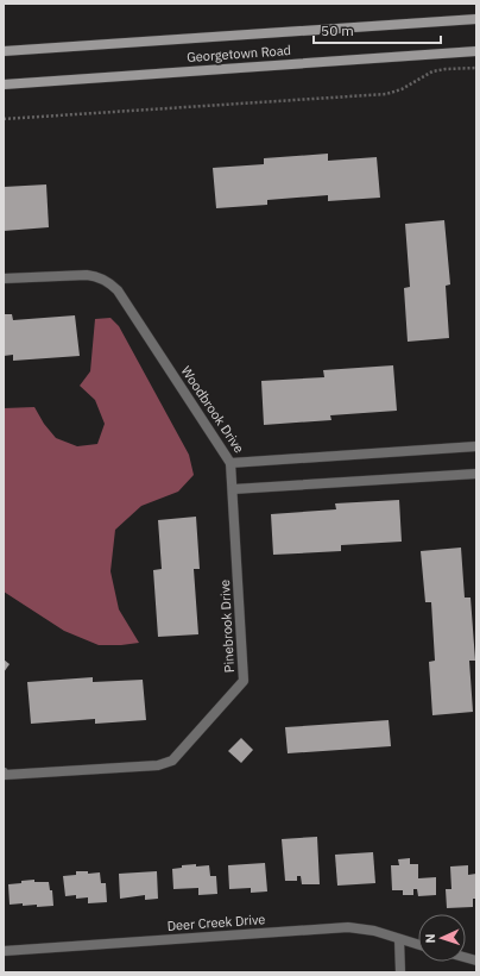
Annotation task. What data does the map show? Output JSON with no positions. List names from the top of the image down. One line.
{"streets":{"main road":["Georgetown Road"],"street":["Woodbrook Drive","Pinebrook Drive","Deer Creek Drive"]},"crossings":[["Woodbrook Drive","Pinebrook Drive"]],"scale_bar":"50 m","north":"left"}
